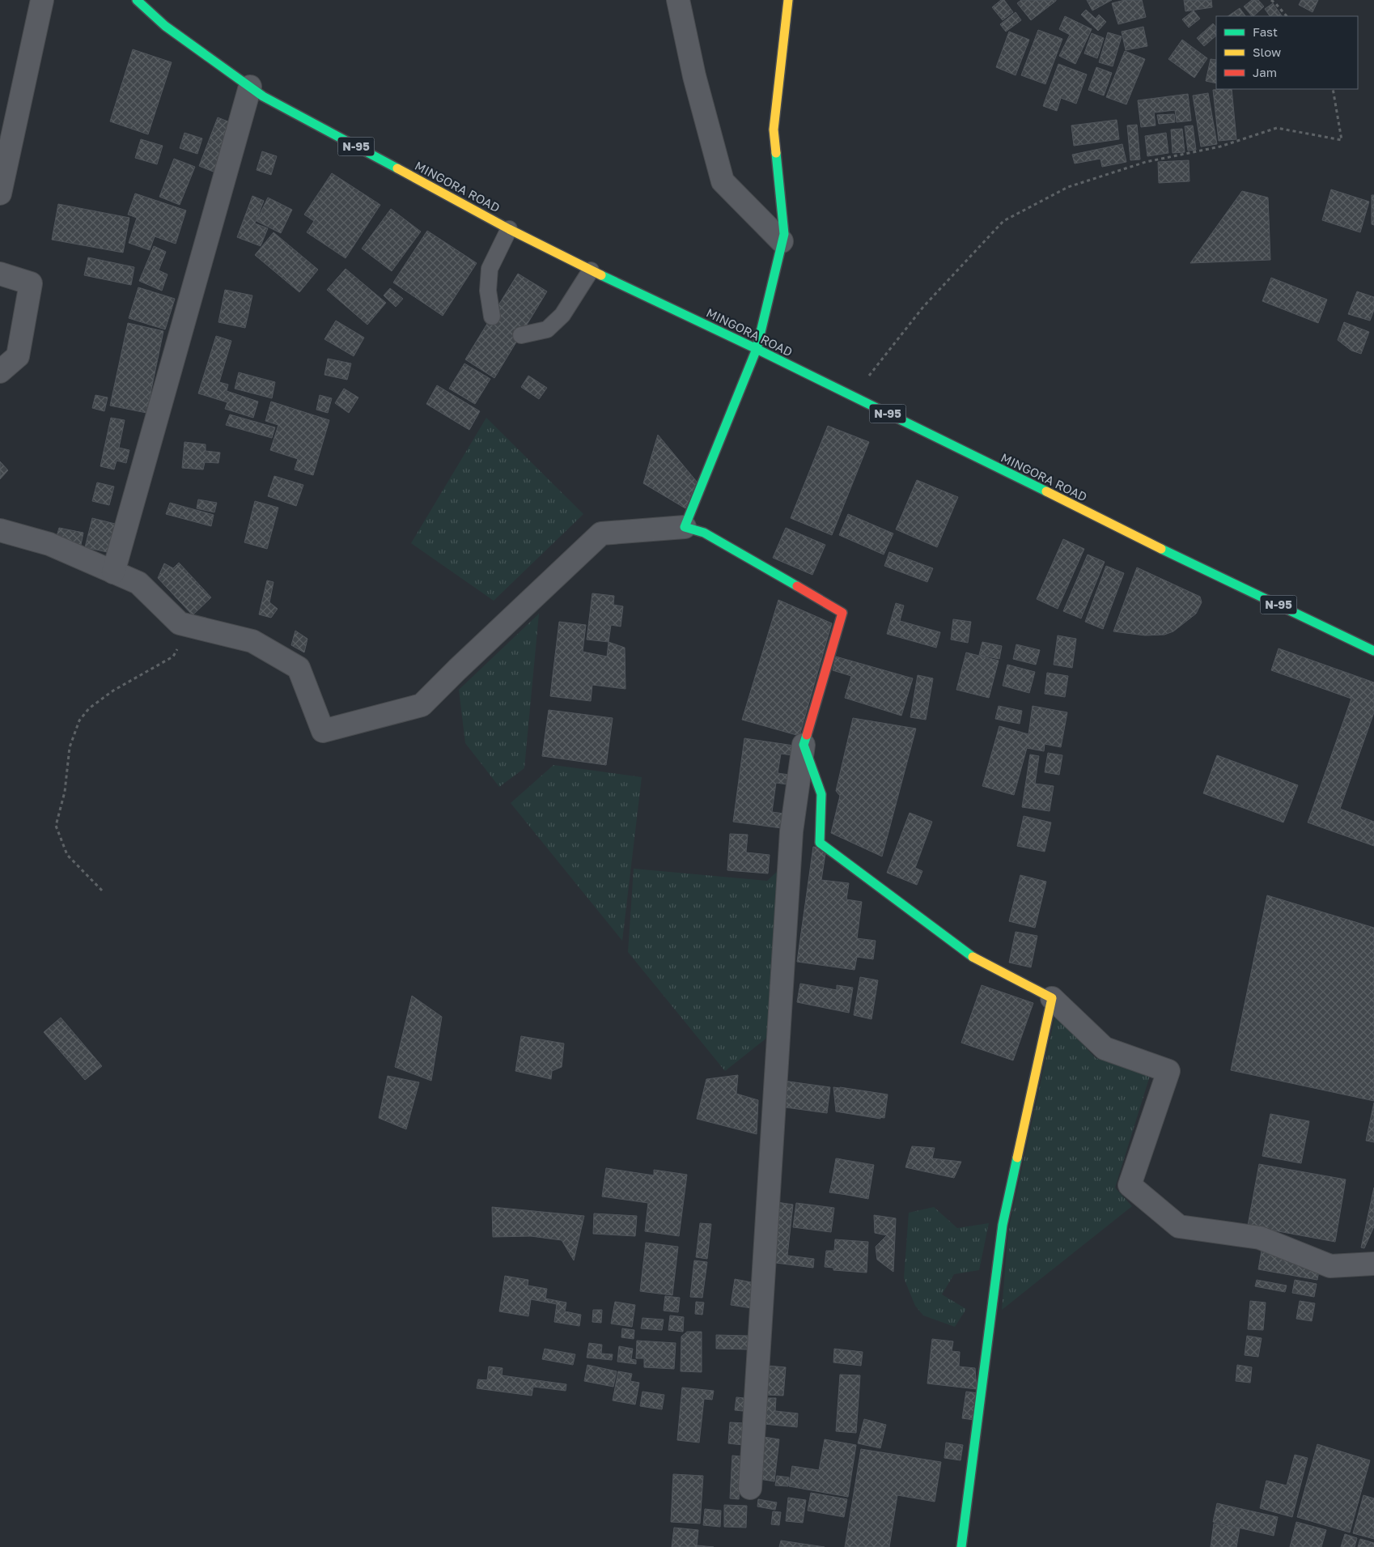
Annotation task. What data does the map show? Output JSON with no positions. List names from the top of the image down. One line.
{"streets":{"street":["N-95","MINGORA ROAD"]},"legend":["Fast","Slow","Jam"]}
